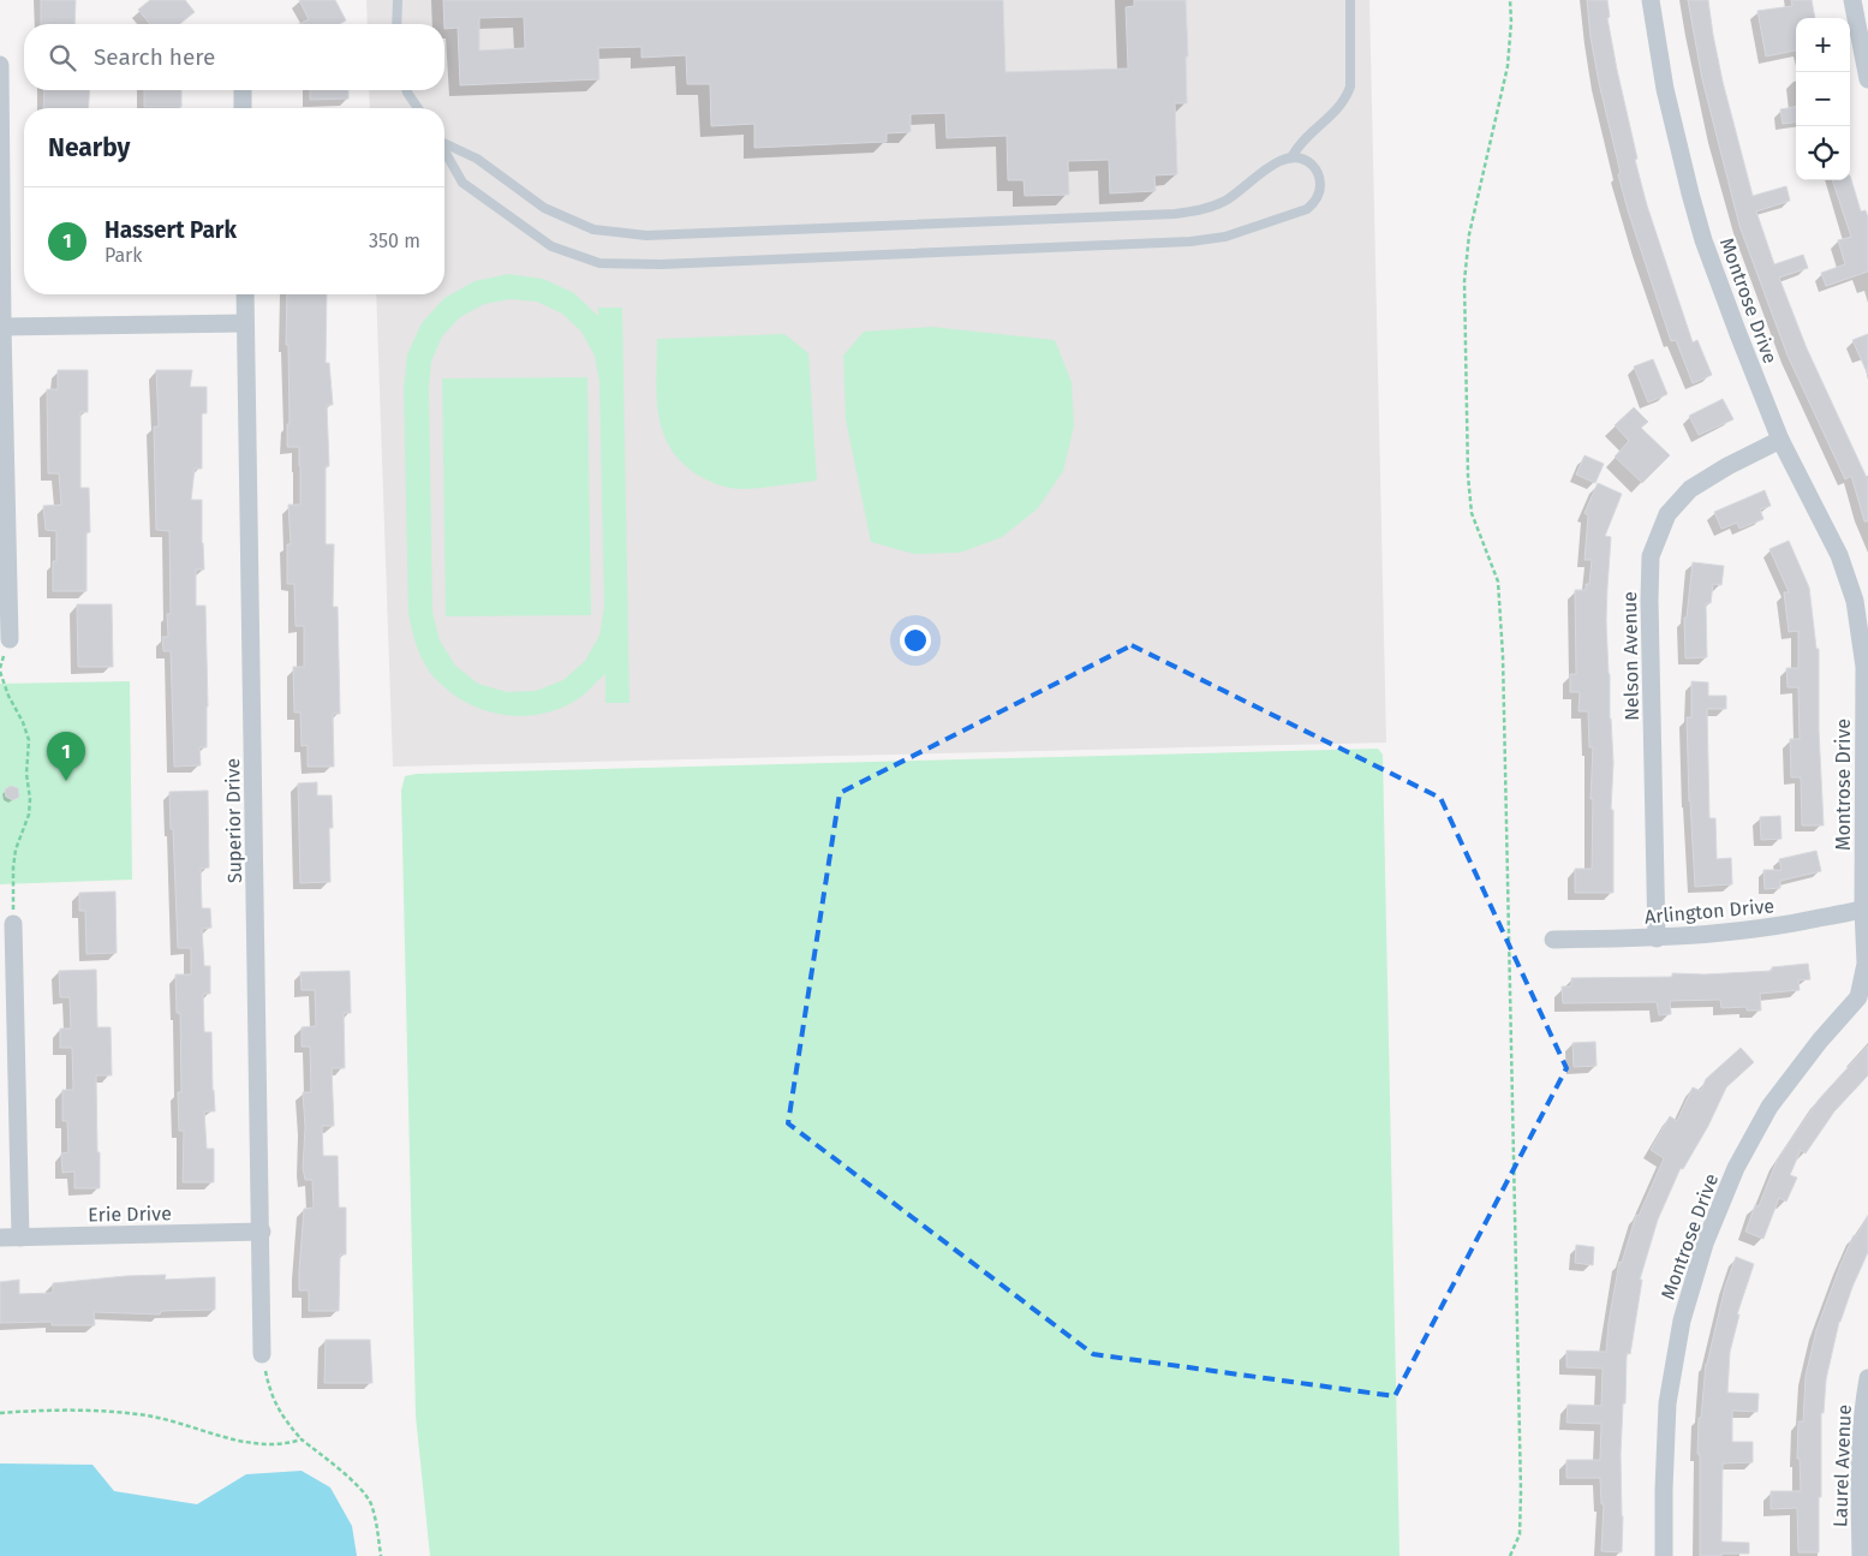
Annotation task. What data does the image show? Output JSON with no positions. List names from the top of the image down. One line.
{"streets":{"street":["Montrose Drive","Nelson Avenue","Superior Drive","Arlington Drive","Erie Drive","Laurel Avenue"]},"crossings":[["Montrose Drive","Nelson Avenue"],["Montrose Drive","Arlington Drive"],["Nelson Avenue","Arlington Drive"],["Superior Drive","Erie Drive"]],"page":{"map_buttons":["+","−"],"search":"Search here","heading":"Nearby","list":[{"mark":"1","name":"Hassert Park","note":"Park","value":"350 m"}],"pins":"1"}}
